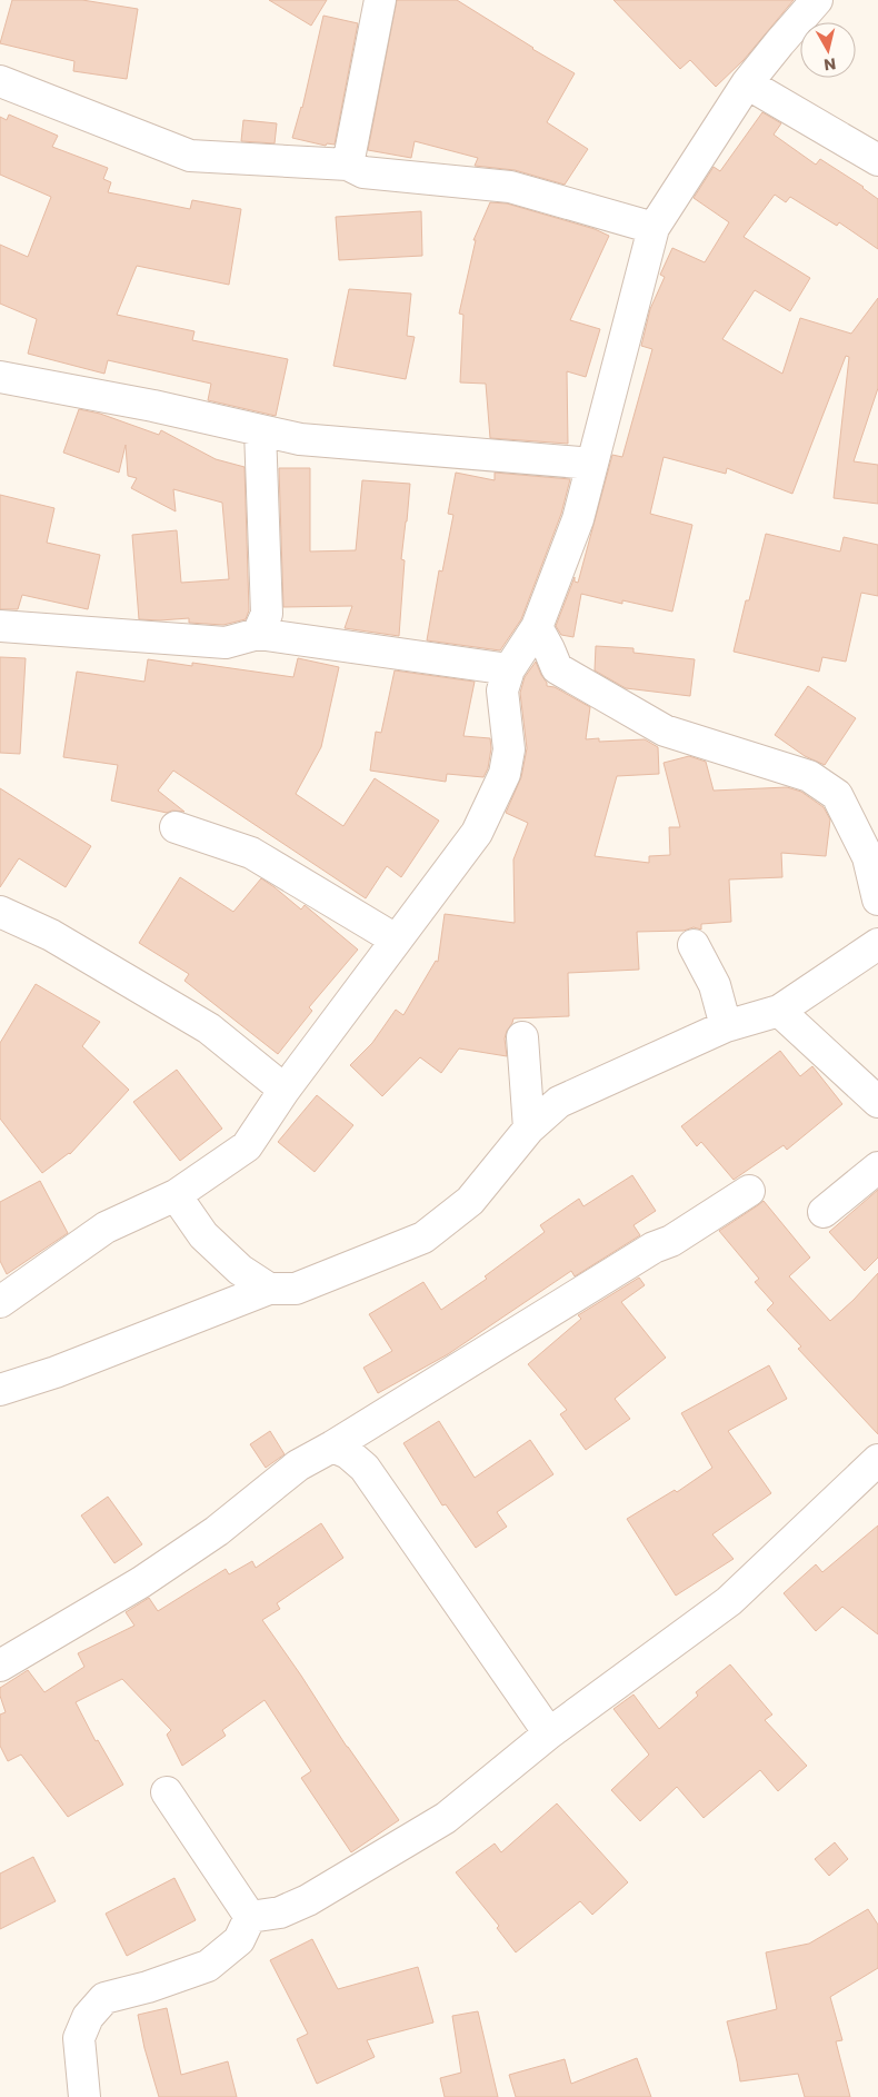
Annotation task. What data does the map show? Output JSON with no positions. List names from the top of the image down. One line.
{"north":"bottom"}
